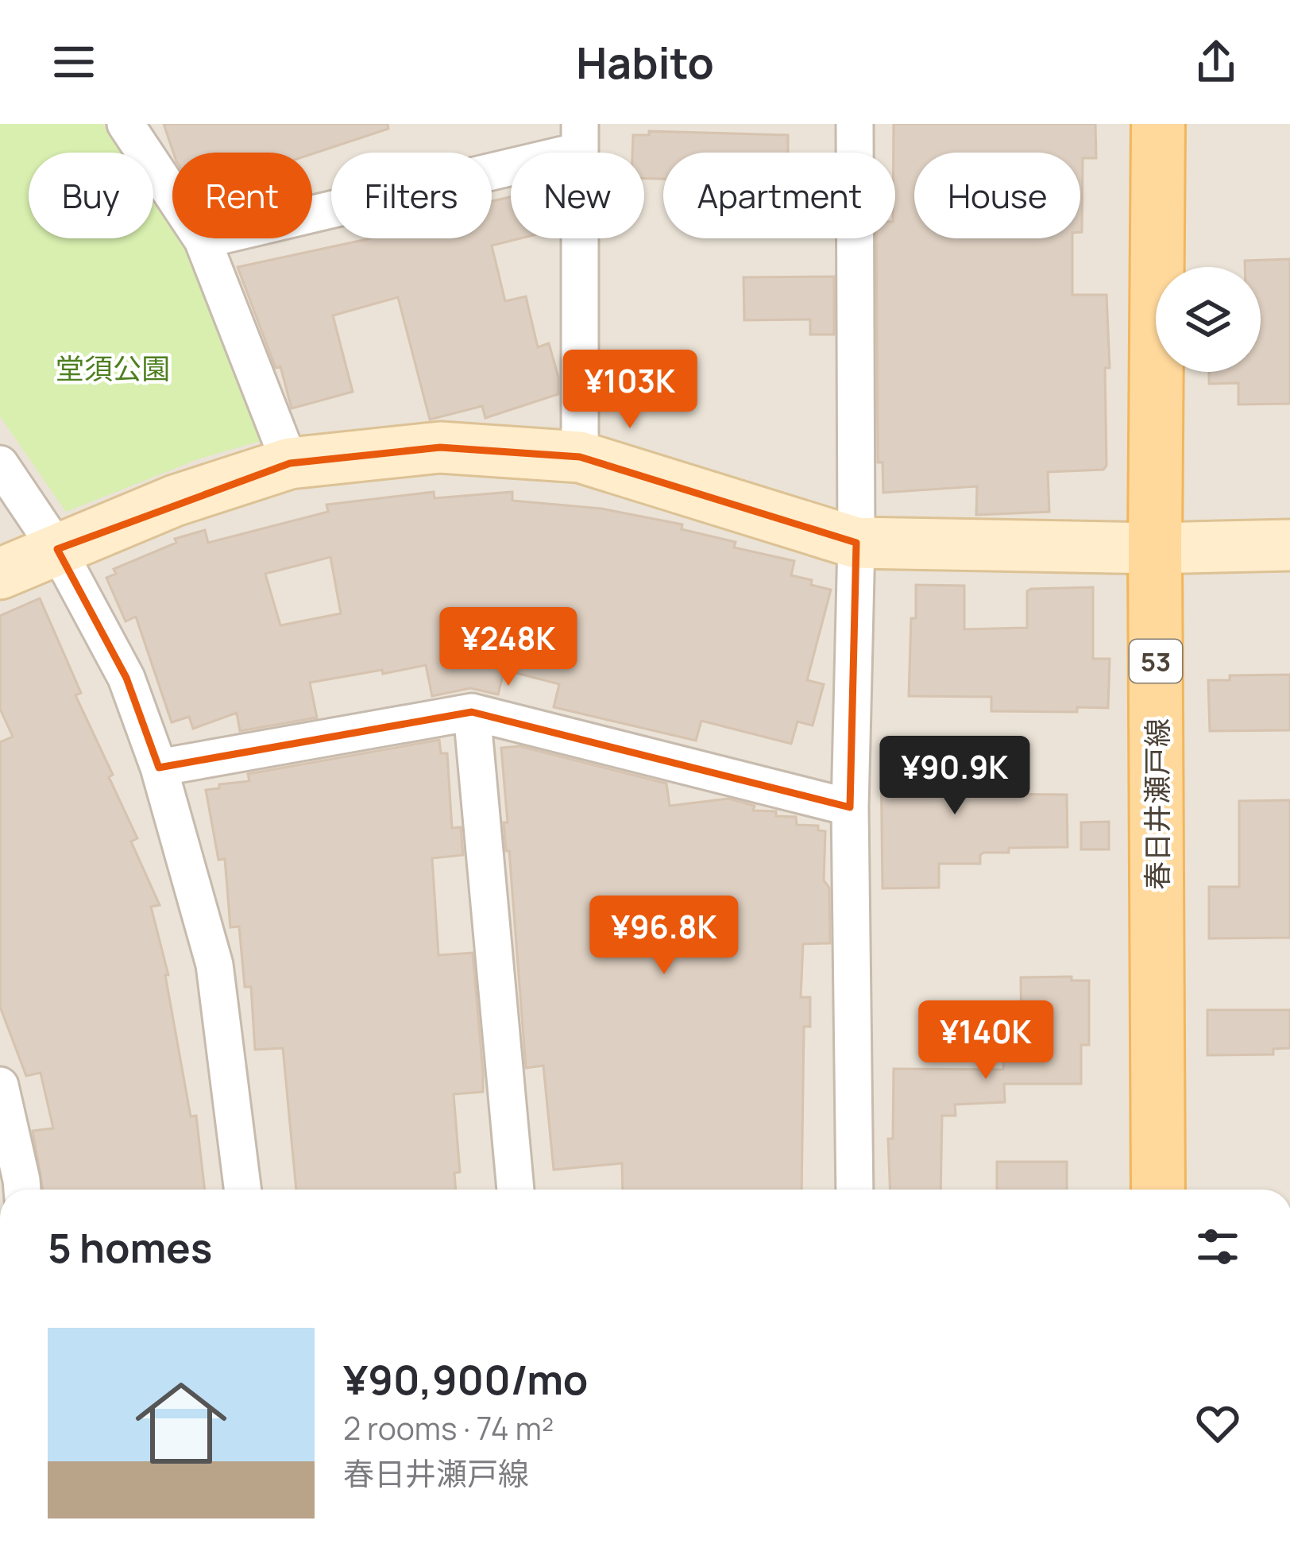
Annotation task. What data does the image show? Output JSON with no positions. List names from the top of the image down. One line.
{"streets":{"main road":["53","春日井瀬戸線"]},"parks":["堂須公園"],"page":{"header":"Habito","chip":["Buy","Rent","Filters","New","Apartment","House"],"price":["¥103K","¥248K","¥90.9K","¥96.8K","¥140K"],"heading":"5 homes","list":[{"name":"¥90,900/mo","note":"2 rooms · 74 m² · 春日井瀬戸線"}]}}
